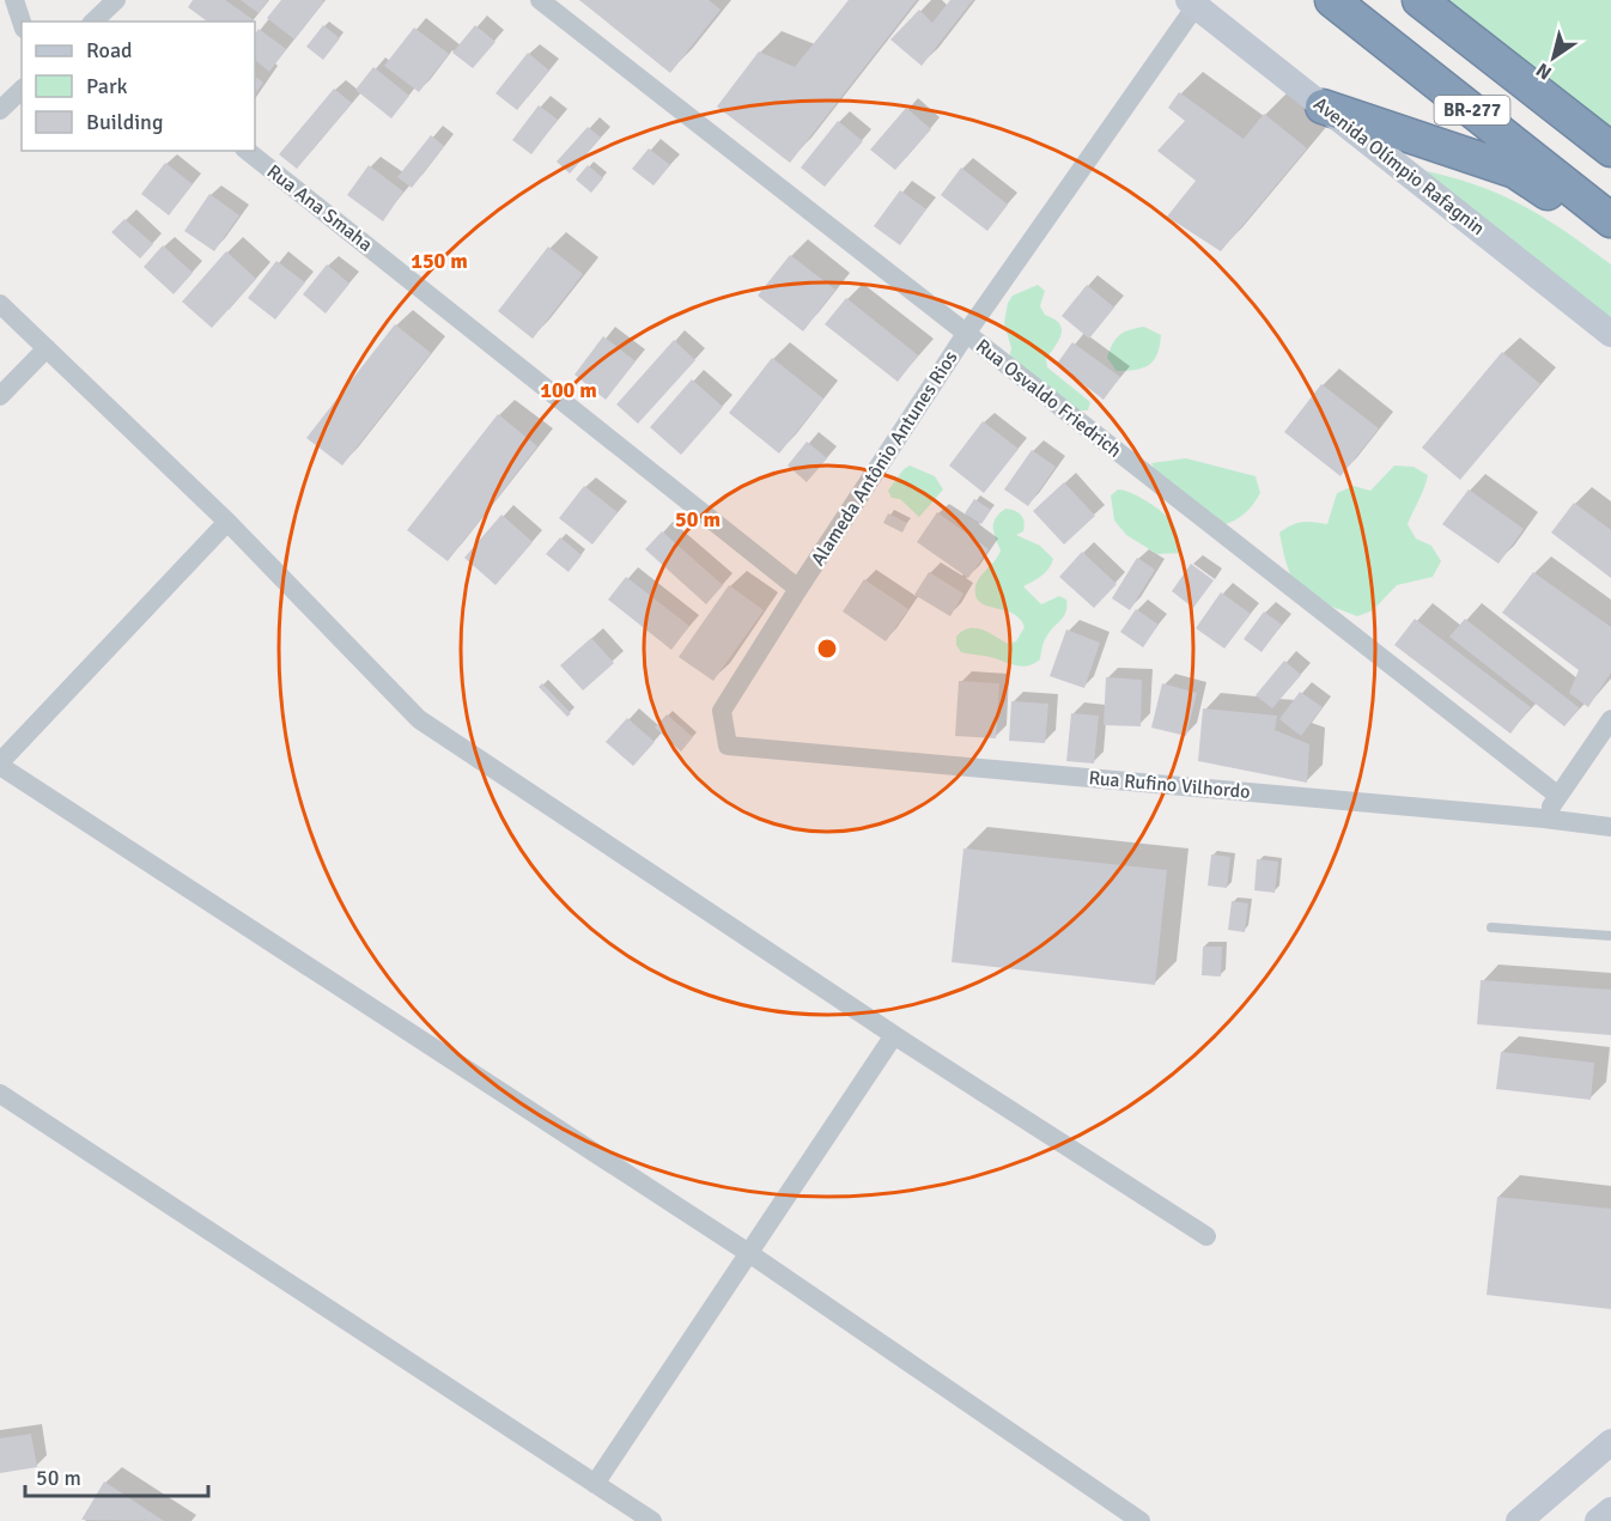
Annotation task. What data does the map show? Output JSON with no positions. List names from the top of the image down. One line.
{"streets":{"highway":["BR-277"],"street":["Avenida Olímpio Rafagnin","Rua Ana Smaha","Rua Osvaldo Friedrich","Alameda Antônio Antunes Rios","Rua Rufino Vilhordo"]},"crossings":[["Avenida Olímpio Rafagnin","Alameda Antônio Antunes Rios"],["Rua Ana Smaha","Alameda Antônio Antunes Rios"],["Rua Osvaldo Friedrich","Alameda Antônio Antunes Rios"],["Alameda Antônio Antunes Rios","Rua Rufino Vilhordo"]],"legend":["Road","Park","Building"],"scale_bar":"50 m","north":"bottom left","rings":["150 m","100 m","50 m"]}
